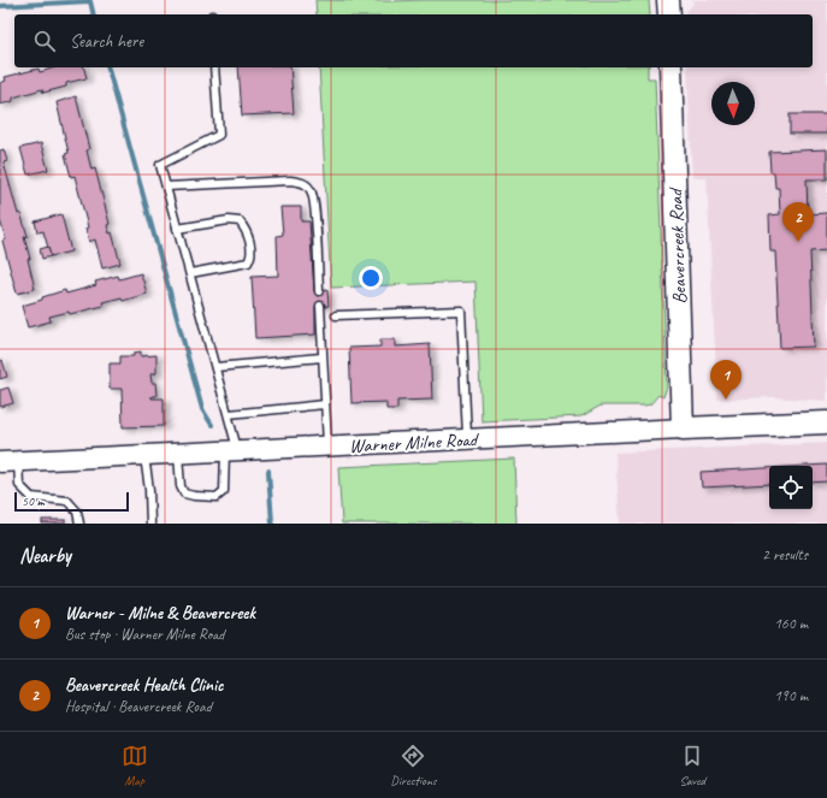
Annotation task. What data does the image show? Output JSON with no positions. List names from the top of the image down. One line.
{"streets":{"main road":["Beavercreek Road","Warner Milne Road"]},"crossings":[["Beavercreek Road","Warner Milne Road"]],"scale_bar":"50 m","north":"bottom","page":{"search":"Search here","pins":["2","1"],"scale":"50 m","heading":["Nearby","2 results"],"list":[{"mark":"1","name":"Warner - Milne & Beavercreek","note":"Bus stop · Warner Milne Road","value":"160 m"},{"mark":"2","name":"Beavercreek Health Clinic","note":"Hospital · Beavercreek Road","value":"190 m"}],"nav":["Map","Directions","Saved"]}}
